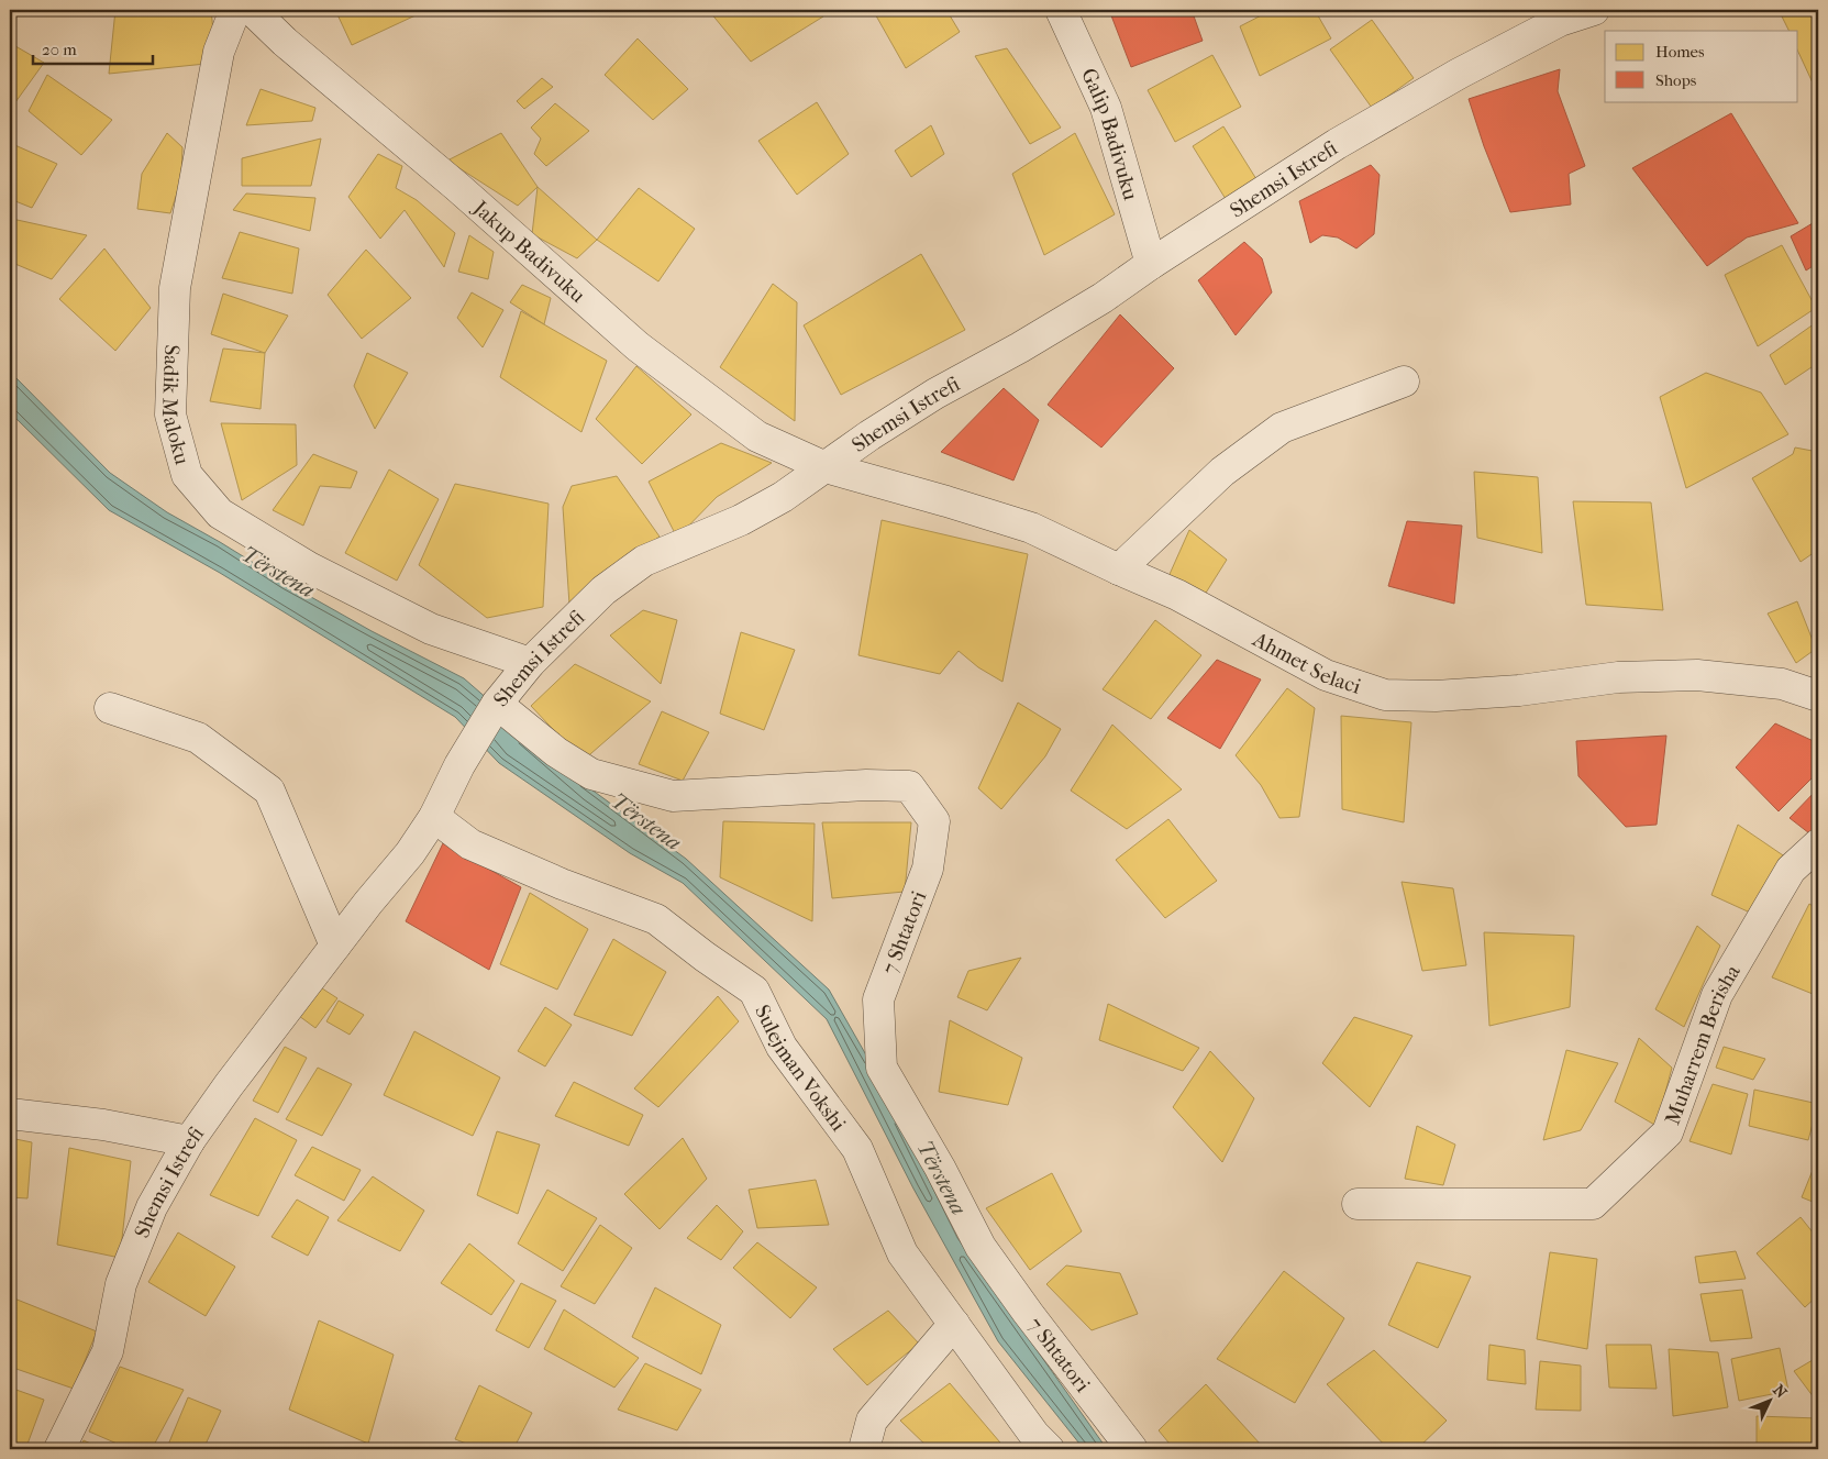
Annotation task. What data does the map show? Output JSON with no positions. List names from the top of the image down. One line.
{"streets":{"street":["Galip Badivuku","Shemsi Istrefi","Jakup Badivuku","Sadik Maloku","Ahmet Selaci","7 Shtatori","Muharrem Berisha","Sulejman Vokshi"]},"crossings":[["Galip Badivuku","Shemsi Istrefi"],["Shemsi Istrefi","Jakup Badivuku"],["Shemsi Istrefi","Sadik Maloku"],["Shemsi Istrefi","Ahmet Selaci"],["Shemsi Istrefi","7 Shtatori"],["Shemsi Istrefi","Sulejman Vokshi"],["Jakup Badivuku","Ahmet Selaci"]],"water":["Tërstena"],"legend":["Homes","Shops"],"scale_bar":"20 m","north":"top right"}
